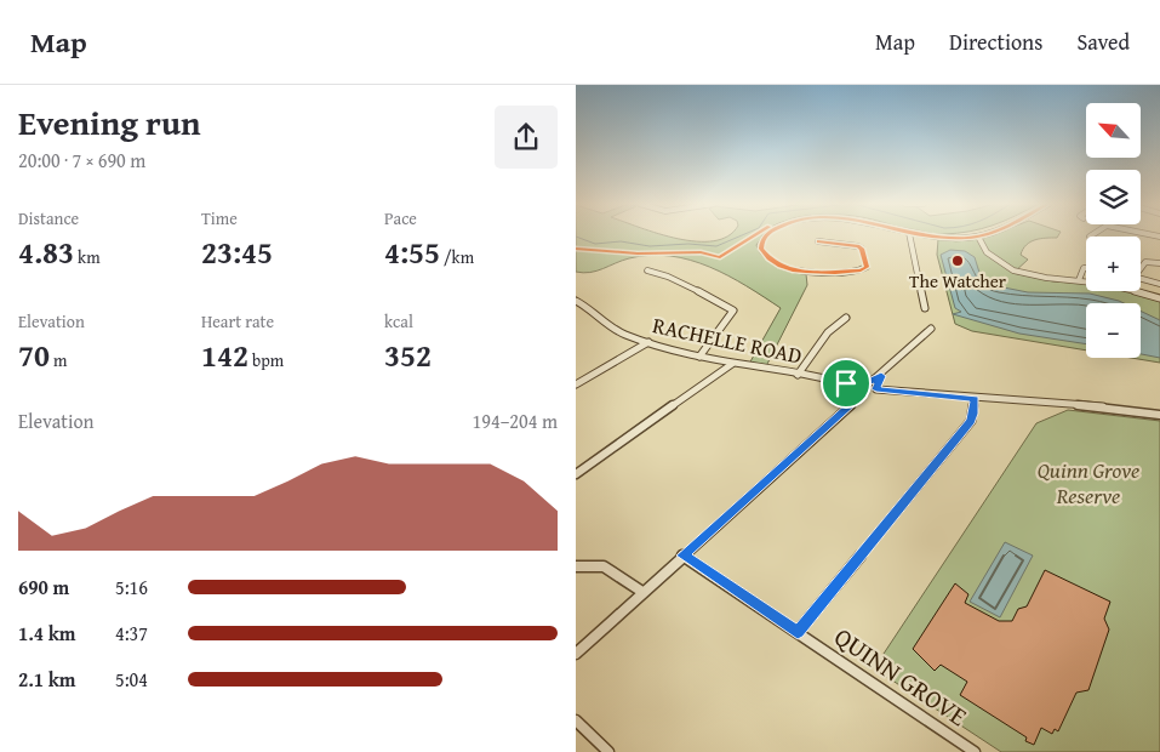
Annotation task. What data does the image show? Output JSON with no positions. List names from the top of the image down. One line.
{"streets":{"street":["RACHELLE ROAD","QUINN GROVE"]},"parks":["Quinn Grove Reserve"],"places":["The Watcher"],"north":"top left","page":{"header":"Map","nav":["Map","Directions","Saved"],"heading":["Evening run","20:00 · 7 × 690 m"],"map_buttons":["+","−"],"stats":[["Distance","4.83 km"],["Time","23:45"],["Pace","4:55 /km"],["Elevation","70 m"],["Heart rate","142 bpm"],["kcal","352"]],"chart":["Elevation","194–204 m"],"list":[{"name":"690 m","note":"5:16"},{"name":"1.4 km","note":"4:37"},{"name":"2.1 km","note":"5:04"}]}}
